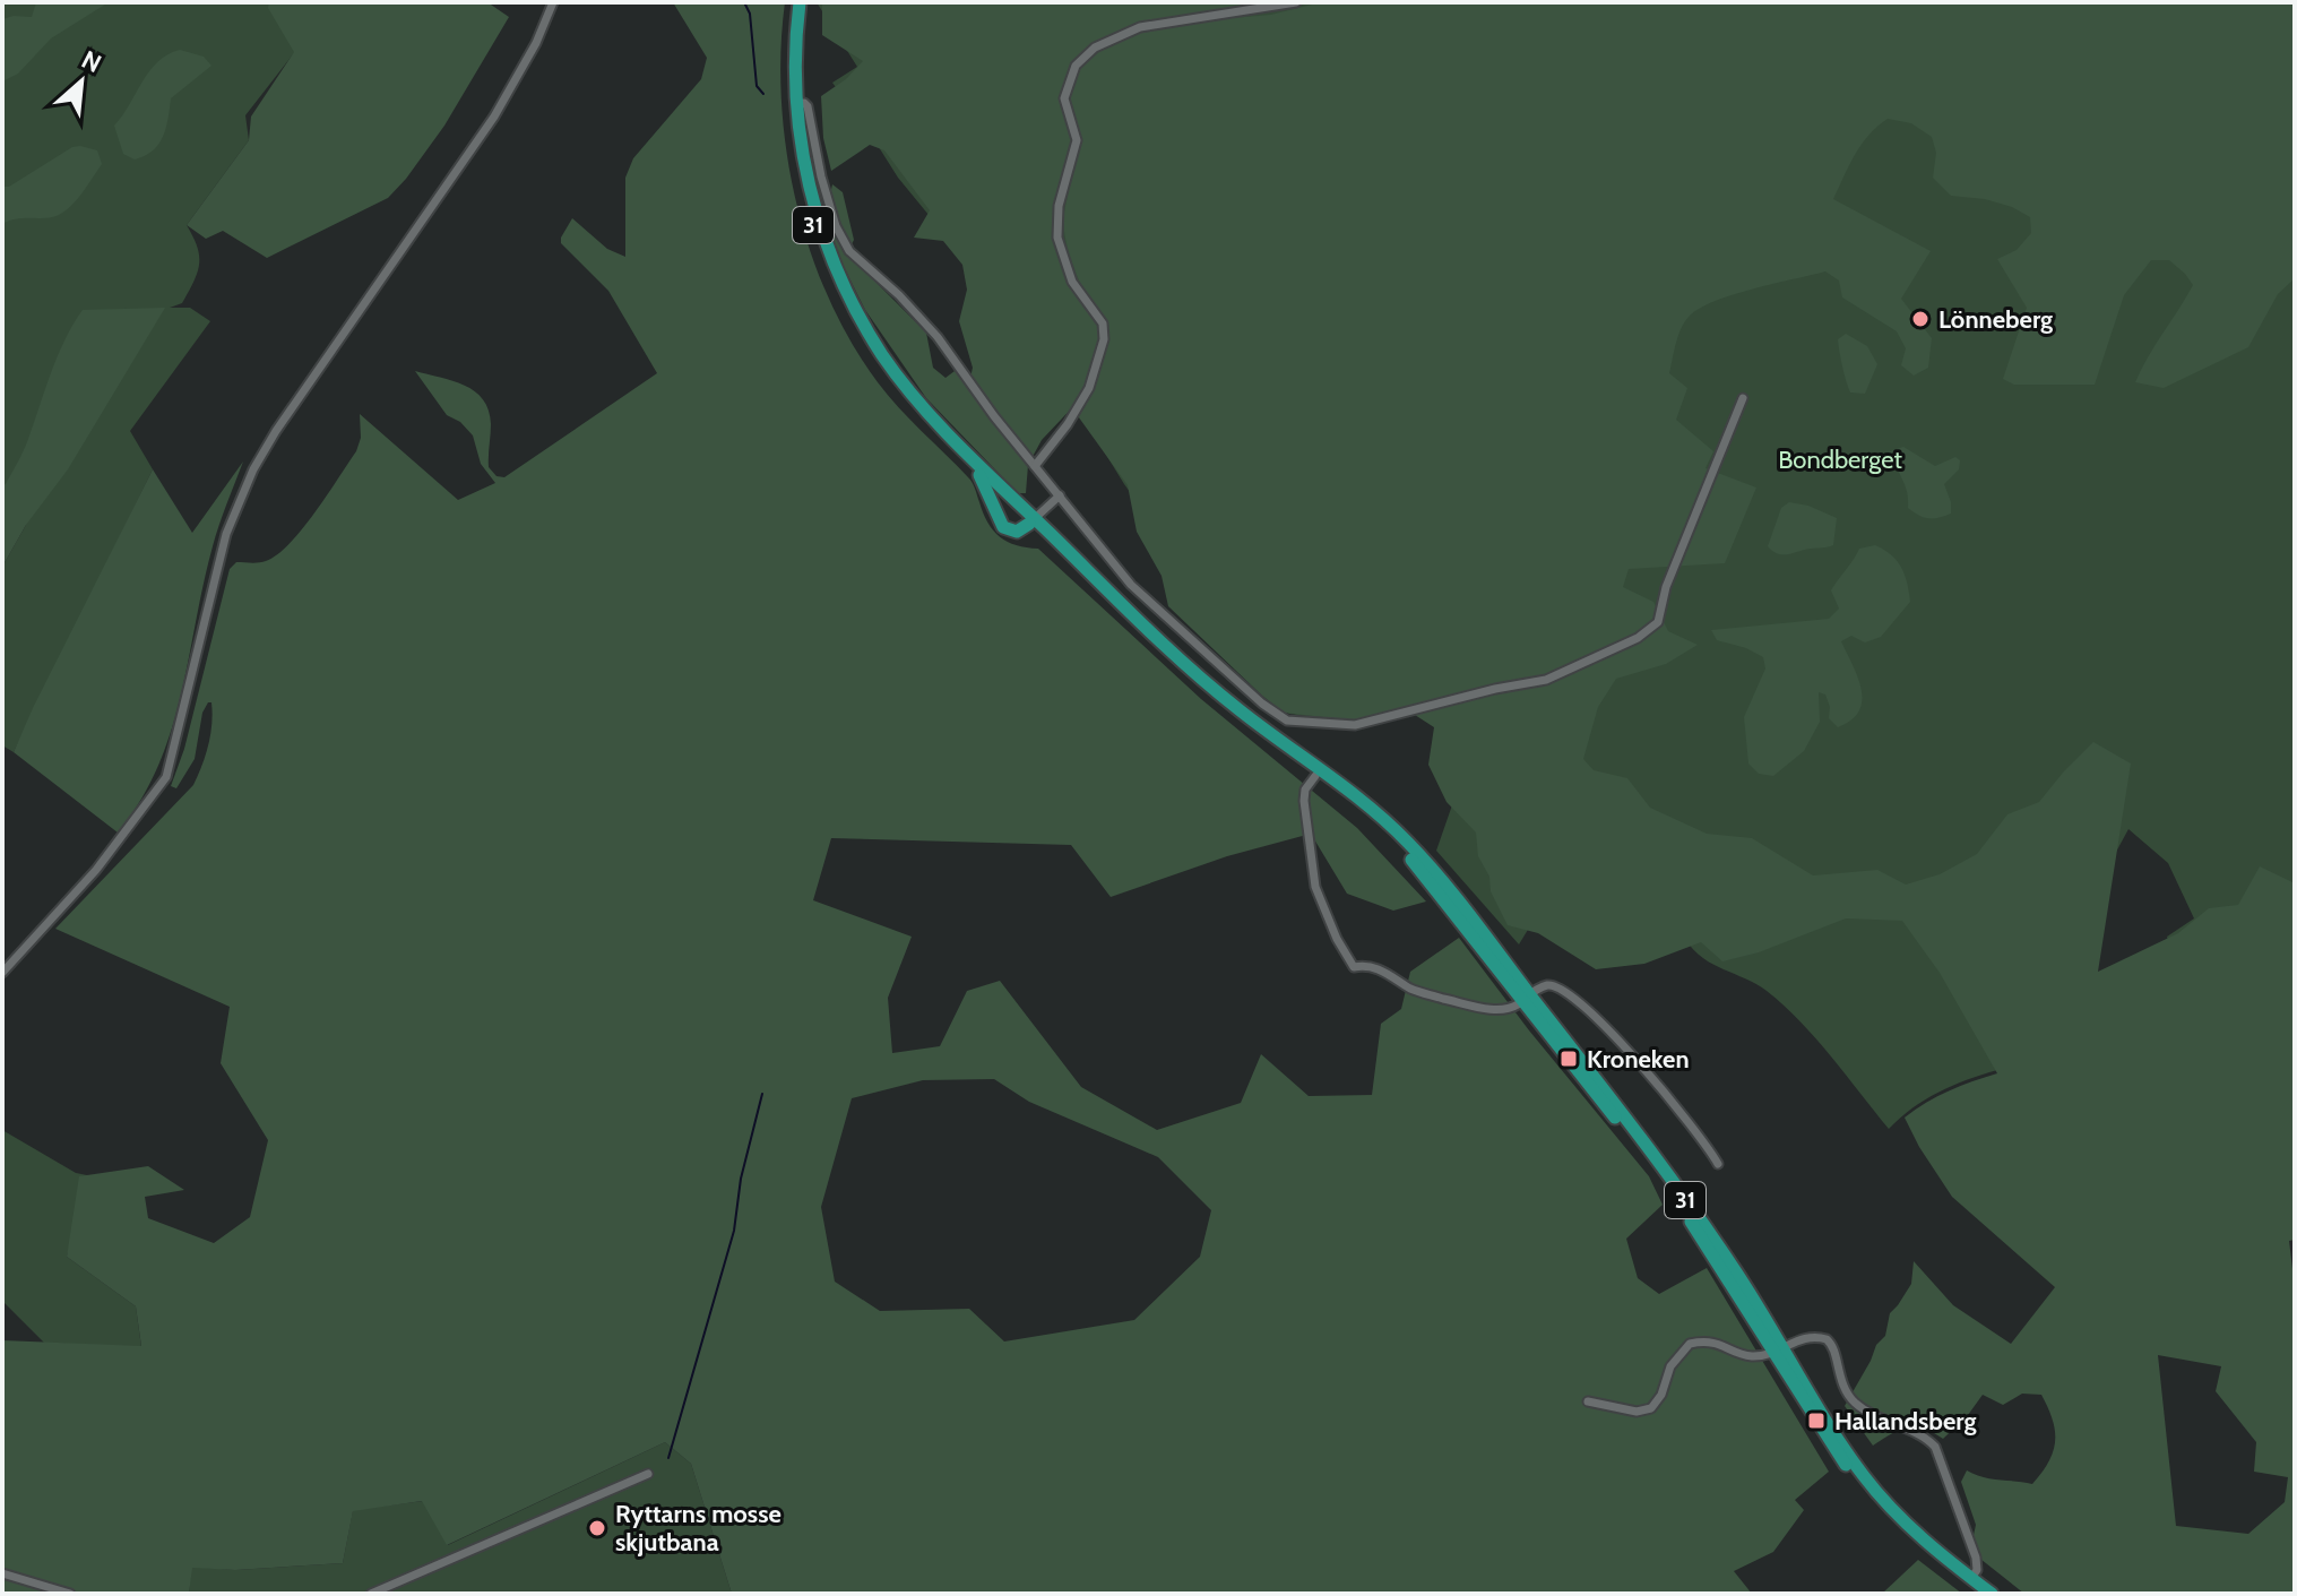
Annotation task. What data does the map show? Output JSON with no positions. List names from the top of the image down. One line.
{"streets":{"highway":["31"]},"parks":["Bondberget"],"places":{"other":["Lönneberg","Ryttarns mosse skjutbana"],"transit":["Kroneken","Hallandsberg"]},"north":"top right"}
